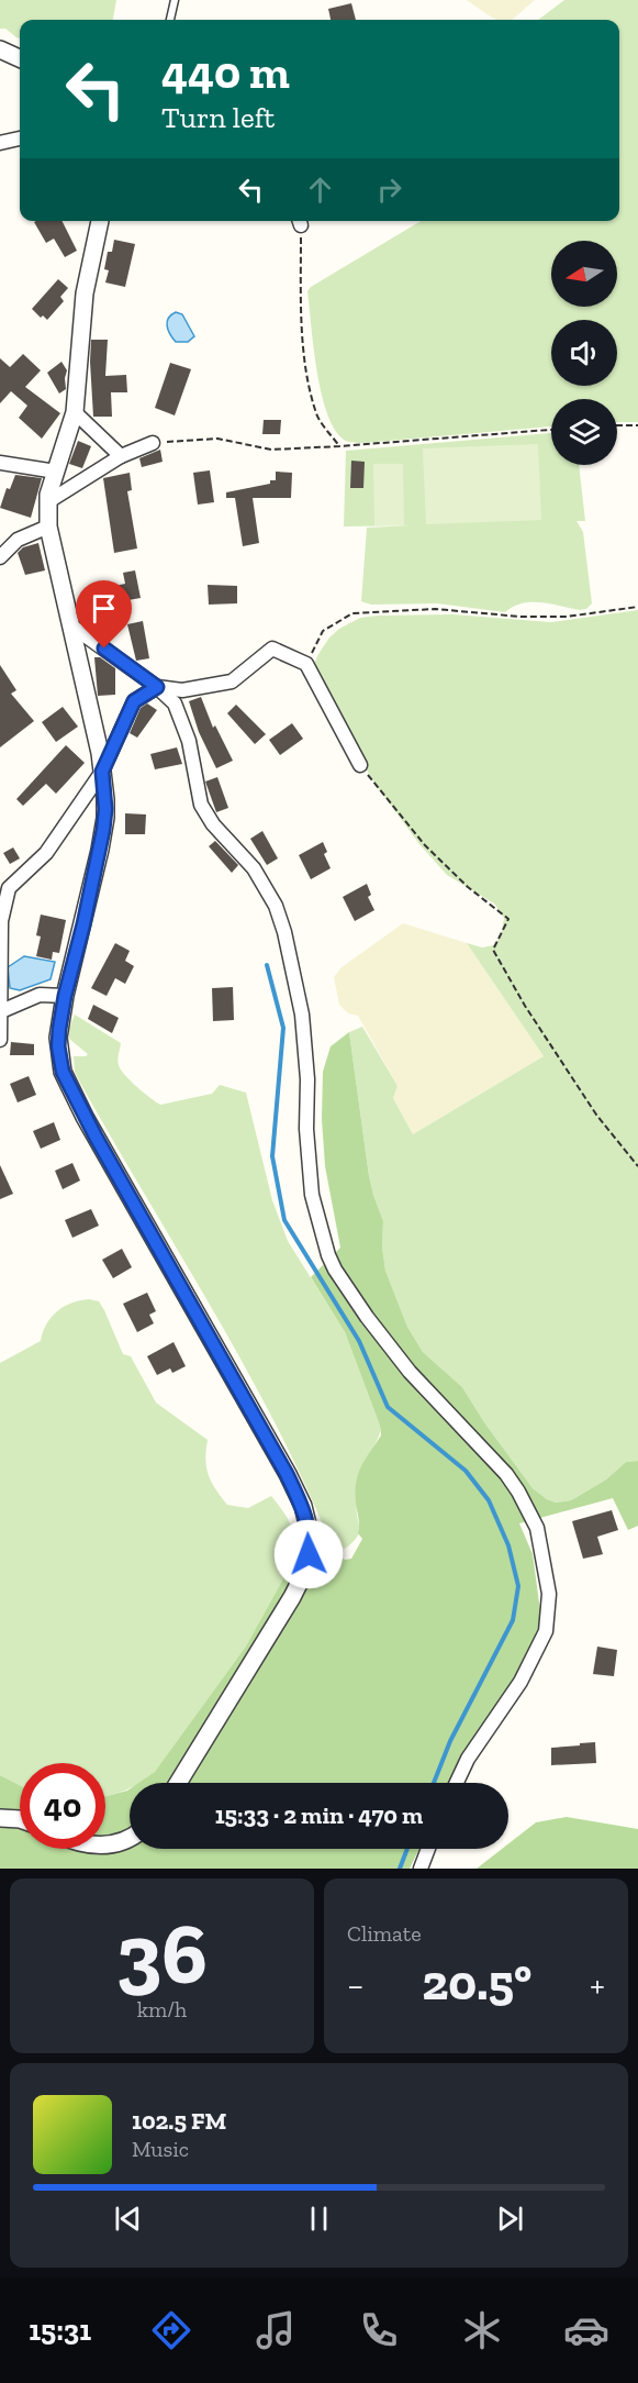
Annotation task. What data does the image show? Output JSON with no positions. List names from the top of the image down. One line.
{"north":"left","page":{"turn":["440 m","Turn left"],"limit":"40","trip":"15:33 · 2 min · 470 m","tile":[["36","km/h"],"Climate"],"heat":["−","20.5°","+"],"song":["102.5 FM","Music"],"tabs":"15:31"}}
